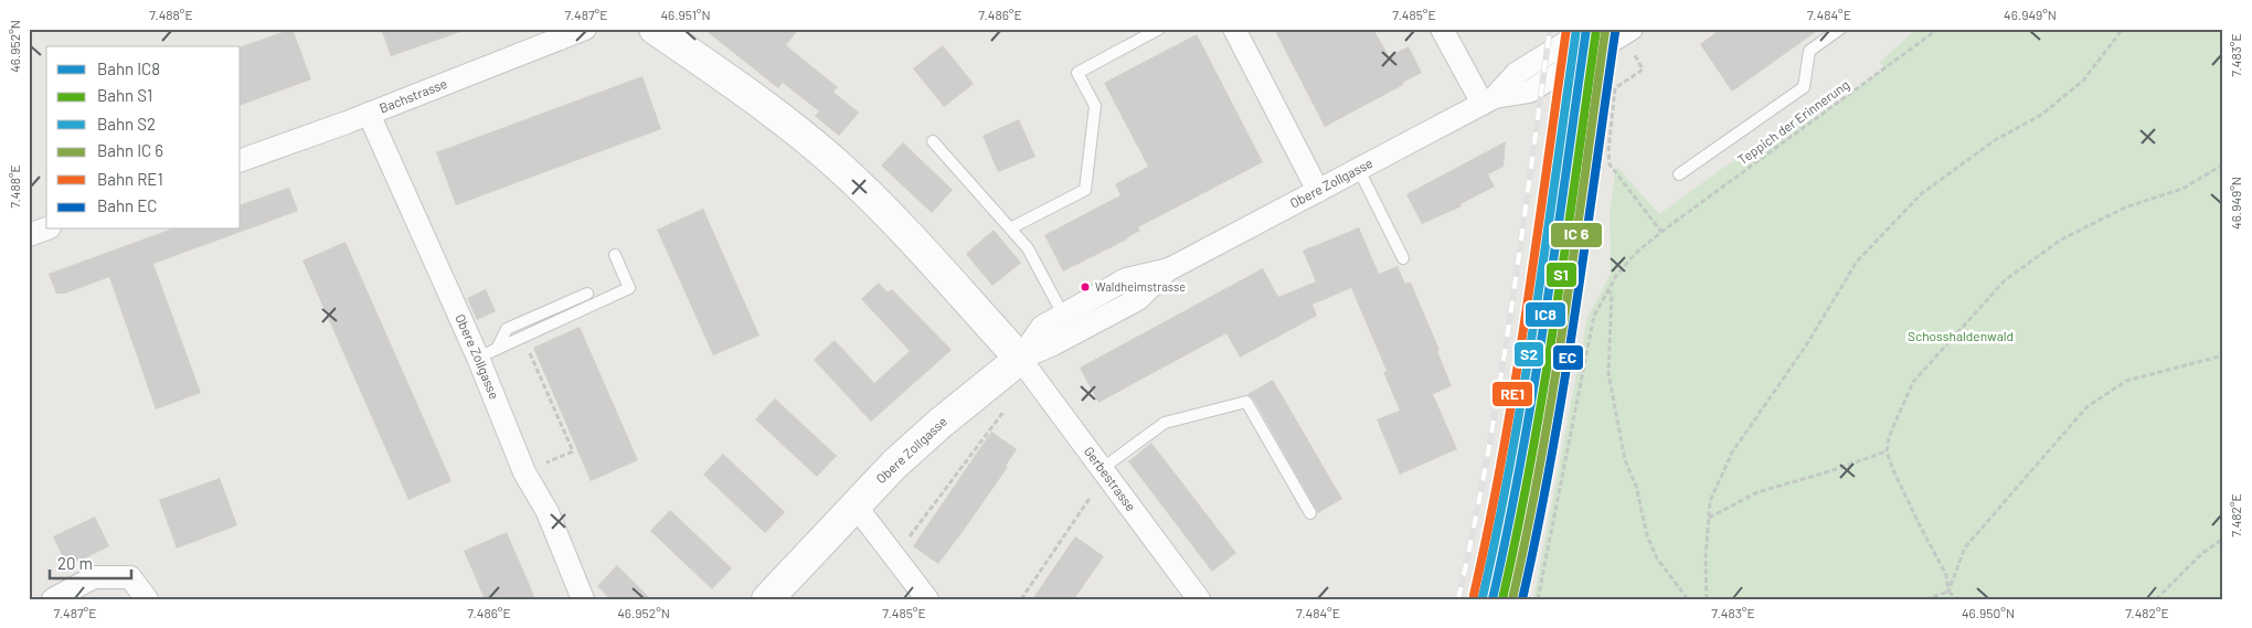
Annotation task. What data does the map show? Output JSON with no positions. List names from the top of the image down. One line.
{"streets":{"street":["Bachstrasse","Obere Zollgasse","Gerbestrasse"],"path":["Teppich der Erinnerung"]},"crossings":[["Bachstrasse","Obere Zollgasse"],["Obere Zollgasse","Gerbestrasse"]],"parks":["Schosshaldenwald"],"places":["Waldheimstrasse"],"lines":["rail line IC8","rail line S2","rail line RE1","rail line S1","rail line EC"],"legend":["Bahn IC8","Bahn S1","Bahn S2","Bahn IC 6","Bahn RE1","Bahn EC"],"scale_bar":"20 m","coordinates":["7.488°E","7.487°E","46.951°N","7.486°E","7.485°E","7.484°E","46.949°N","46.952°N","7.483°E","7.482°E","46.950°N"]}
